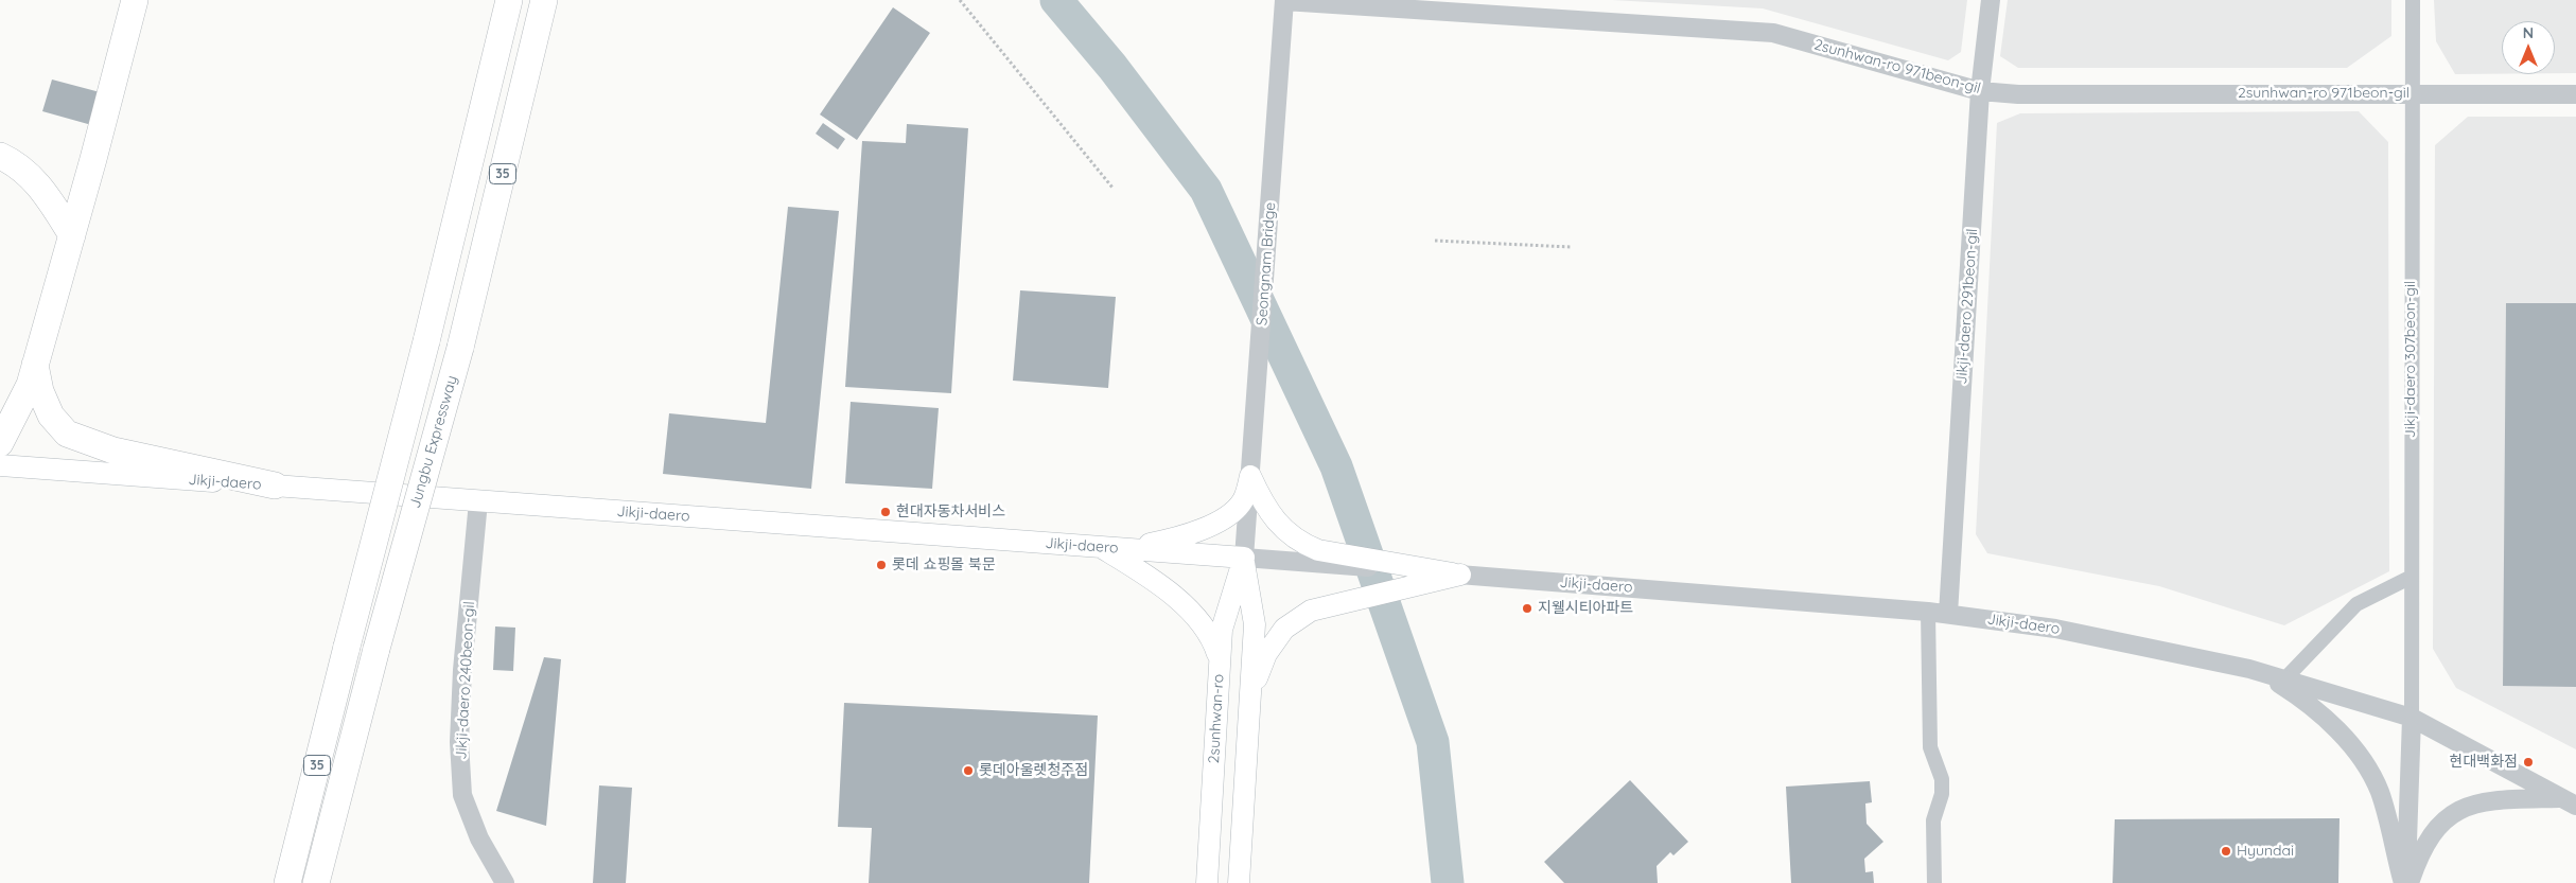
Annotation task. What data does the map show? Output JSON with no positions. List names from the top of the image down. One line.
{"streets":{"highway":["35","Jungbu Expressway"],"main road":["Jikji-daero","2sunhwan-ro"],"street":["2sunhwan-ro 971beon-gil","Seongnam Bridge","Jikji-daero 291beon-gil","Jikji-daero 307beon-gil","Jikji-daero 240beon-gil"]},"crossings":[["2sunhwan-ro 971beon-gil","Seongnam Bridge"],["2sunhwan-ro 971beon-gil","Jikji-daero 291beon-gil"],["2sunhwan-ro 971beon-gil","Jikji-daero 307beon-gil"],["Seongnam Bridge","2sunhwan-ro"],["Jikji-daero 291beon-gil","Jikji-daero"],["Jikji-daero 307beon-gil","Jikji-daero"],["Jikji-daero","Jikji-daero 240beon-gil"],["Jikji-daero","2sunhwan-ro"]],"places":["현대자동차서비스","롯데 쇼핑몰 북문","지웰시티아파트","현대백화점","롯데아울렛청주점","Hyundai"],"north":"top"}
